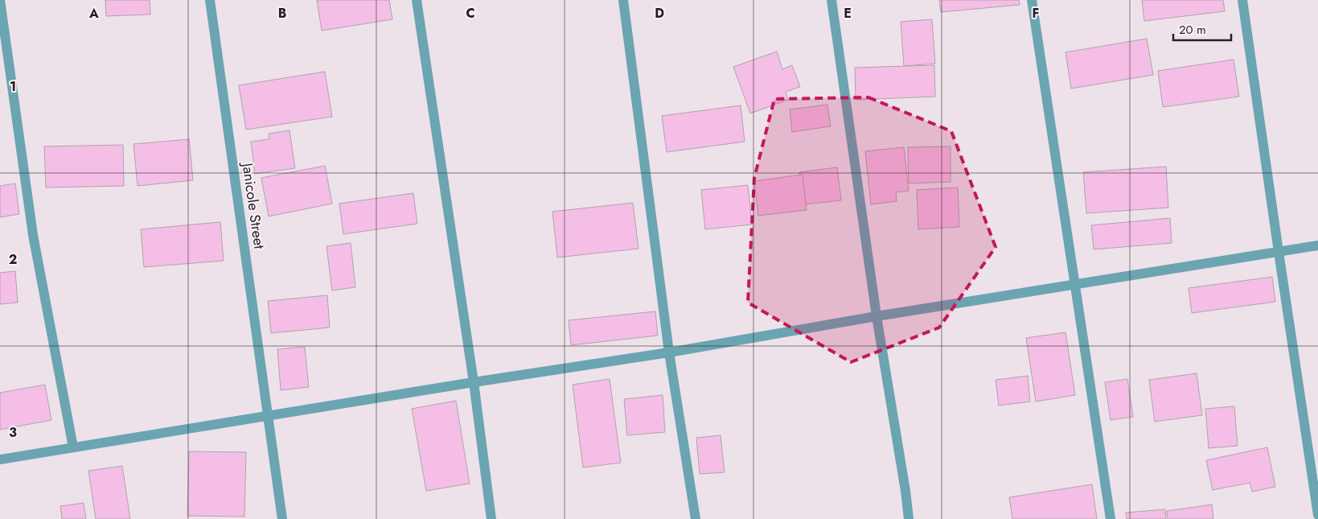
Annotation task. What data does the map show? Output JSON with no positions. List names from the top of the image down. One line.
{"streets":{"street":["Janicole Street"]},"scale_bar":"20 m","grid":{"columns":["A","B","C","D","E","F"],"rows":["1","2","3"]}}
